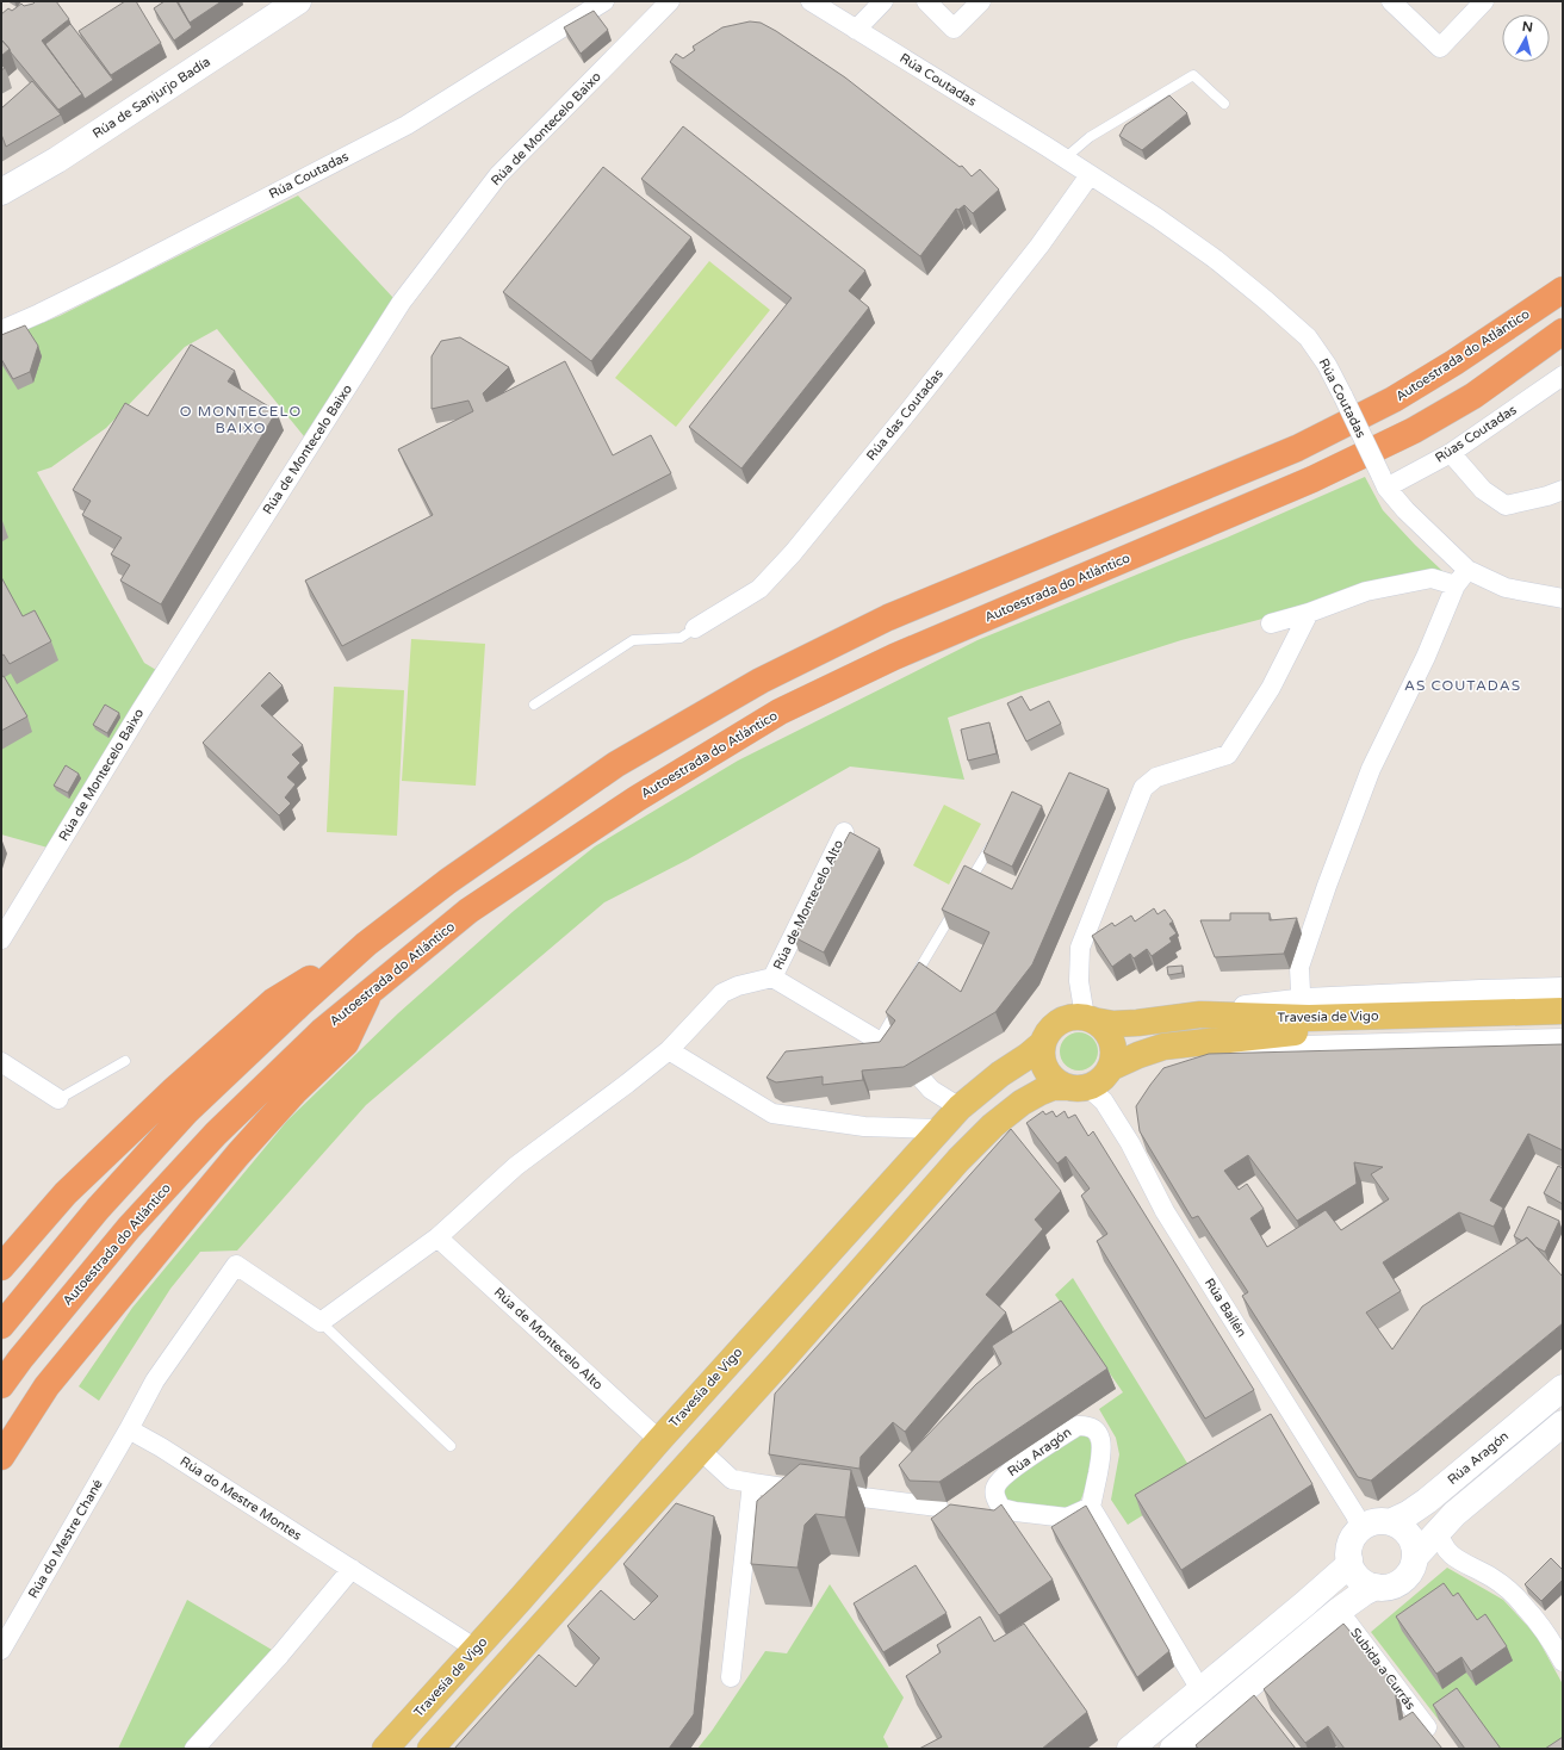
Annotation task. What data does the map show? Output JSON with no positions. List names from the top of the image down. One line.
{"streets":{"highway":["Autoestrada do Atlántico"],"main road":["Rúa de Sanjurjo Badía","Travesía de Vigo","Rúa Aragón"],"street":["Rúa Coutadas","Rúa de Montecelo Baixo","Rúa das Coutadas","Rúas Coutadas","Rúa de Montecelo Alto","Rúa Bailén","Rúa do Mestre Montes","Rúa do Mestre Chané","Subida a Currás"]},"crossings":[["Rúa Coutadas","Rúa das Coutadas"],["Rúa Coutadas","Rúas Coutadas"],["Rúa de Montecelo Alto","Travesía de Vigo"],["Travesía de Vigo","Rúa Bailén"],["Travesía de Vigo","Rúa do Mestre Montes"],["Rúa Bailén","Rúa Aragón"],["Rúa do Mestre Montes","Rúa do Mestre Chané"]],"districts":["O MONTECELO BAIXO","AS COUTADAS"],"north":"top"}
